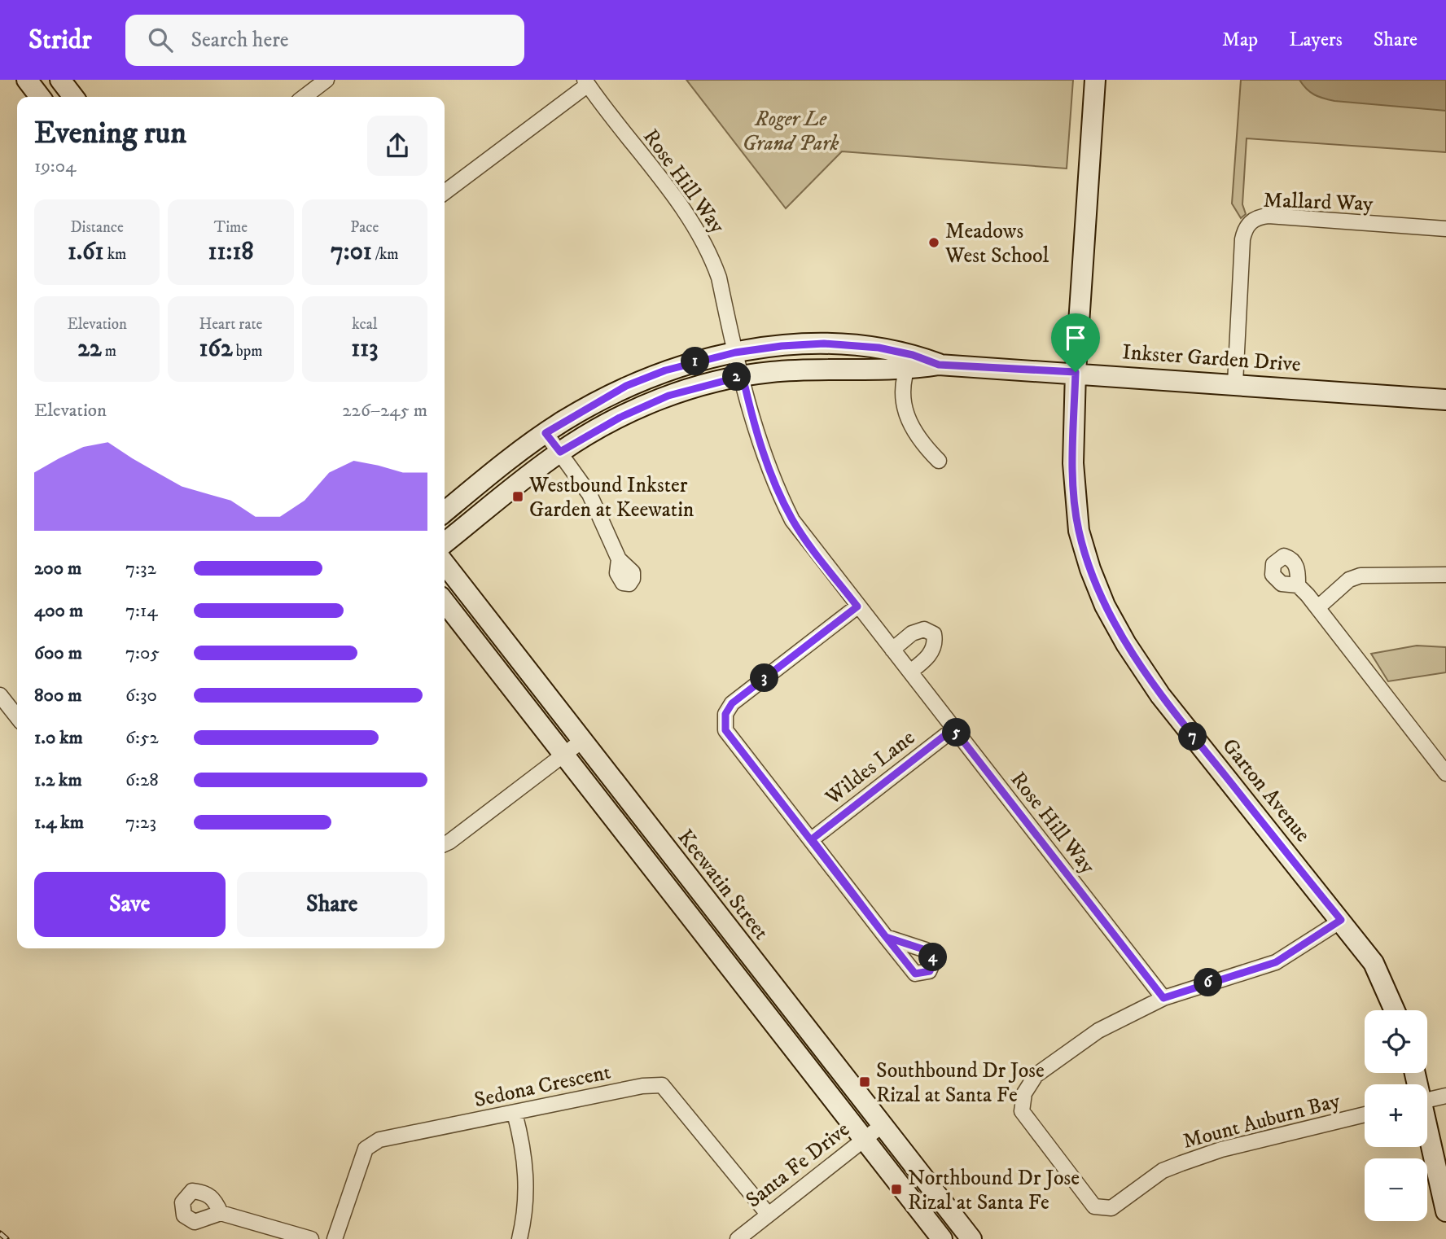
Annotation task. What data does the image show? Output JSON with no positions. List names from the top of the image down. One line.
{"streets":{"street":["Rose Hill Way","Mallard Way","Inkster Garden Drive","Wildes Lane","Garton Avenue","Keewatin Street","Sedona Crescent","Mount Auburn Bay","Santa Fe Drive"]},"crossings":[["Rose Hill Way","Inkster Garden Drive"],["Rose Hill Way","Wildes Lane"],["Rose Hill Way","Mount Auburn Bay"],["Mallard Way","Inkster Garden Drive"],["Inkster Garden Drive","Garton Avenue"],["Garton Avenue","Mount Auburn Bay"],["Keewatin Street","Santa Fe Drive"],["Sedona Crescent","Santa Fe Drive"]],"parks":["Roger Le Grand Park"],"places":{"other":["Meadows West School"],"transit":["Westbound Inkster Garden at Keewatin","Southbound Dr Jose Rizal at Santa Fe","Northbound Dr Jose Rizal at Santa Fe"]},"page":{"header":"Stridr","search":"Search here","nav":["Map","Layers","Share"],"heading":["Evening run","19:04"],"stats":[["Distance","1.61 km"],["Time","11:18"],["Pace","7:01 /km"],["Elevation","22 m"],["Heart rate","162 bpm"],["kcal","113"]],"pins":["1","2","3","5","7","4","6"],"chart":["Elevation","226–245 m"],"list":[{"name":"200 m","note":"7:32"},{"name":"400 m","note":"7:14"},{"name":"600 m","note":"7:05"},{"name":"800 m","note":"6:30"},{"name":"1.0 km","note":"6:52"},{"name":"1.2 km","note":"6:28"},{"name":"1.4 km","note":"7:23"}],"buttons":["Save","Share"],"map_buttons":["+","−"]}}
